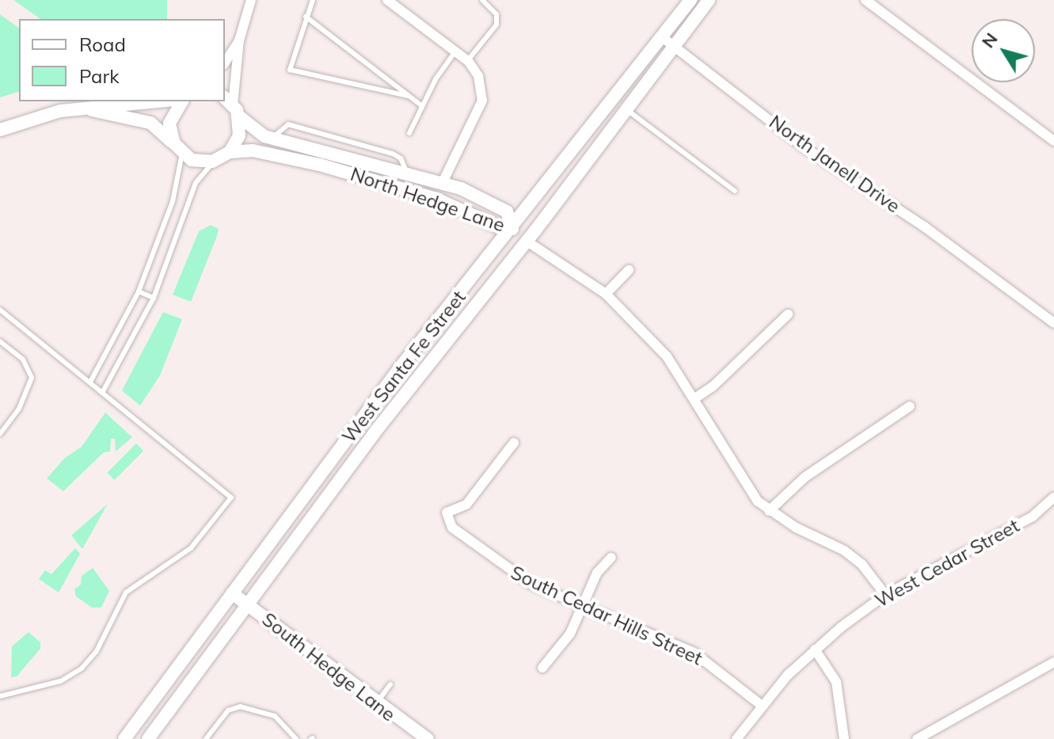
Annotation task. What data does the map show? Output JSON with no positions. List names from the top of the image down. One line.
{"streets":{"street":["North Janell Drive","North Hedge Lane","West Santa Fe Street","West Cedar Street","South Cedar Hills Street","South Hedge Lane"]},"crossings":[["North Janell Drive","West Santa Fe Street"],["North Hedge Lane","West Santa Fe Street"],["West Santa Fe Street","South Hedge Lane"],["West Cedar Street","South Cedar Hills Street"]],"legend":["Road","Park"],"north":"top left"}
